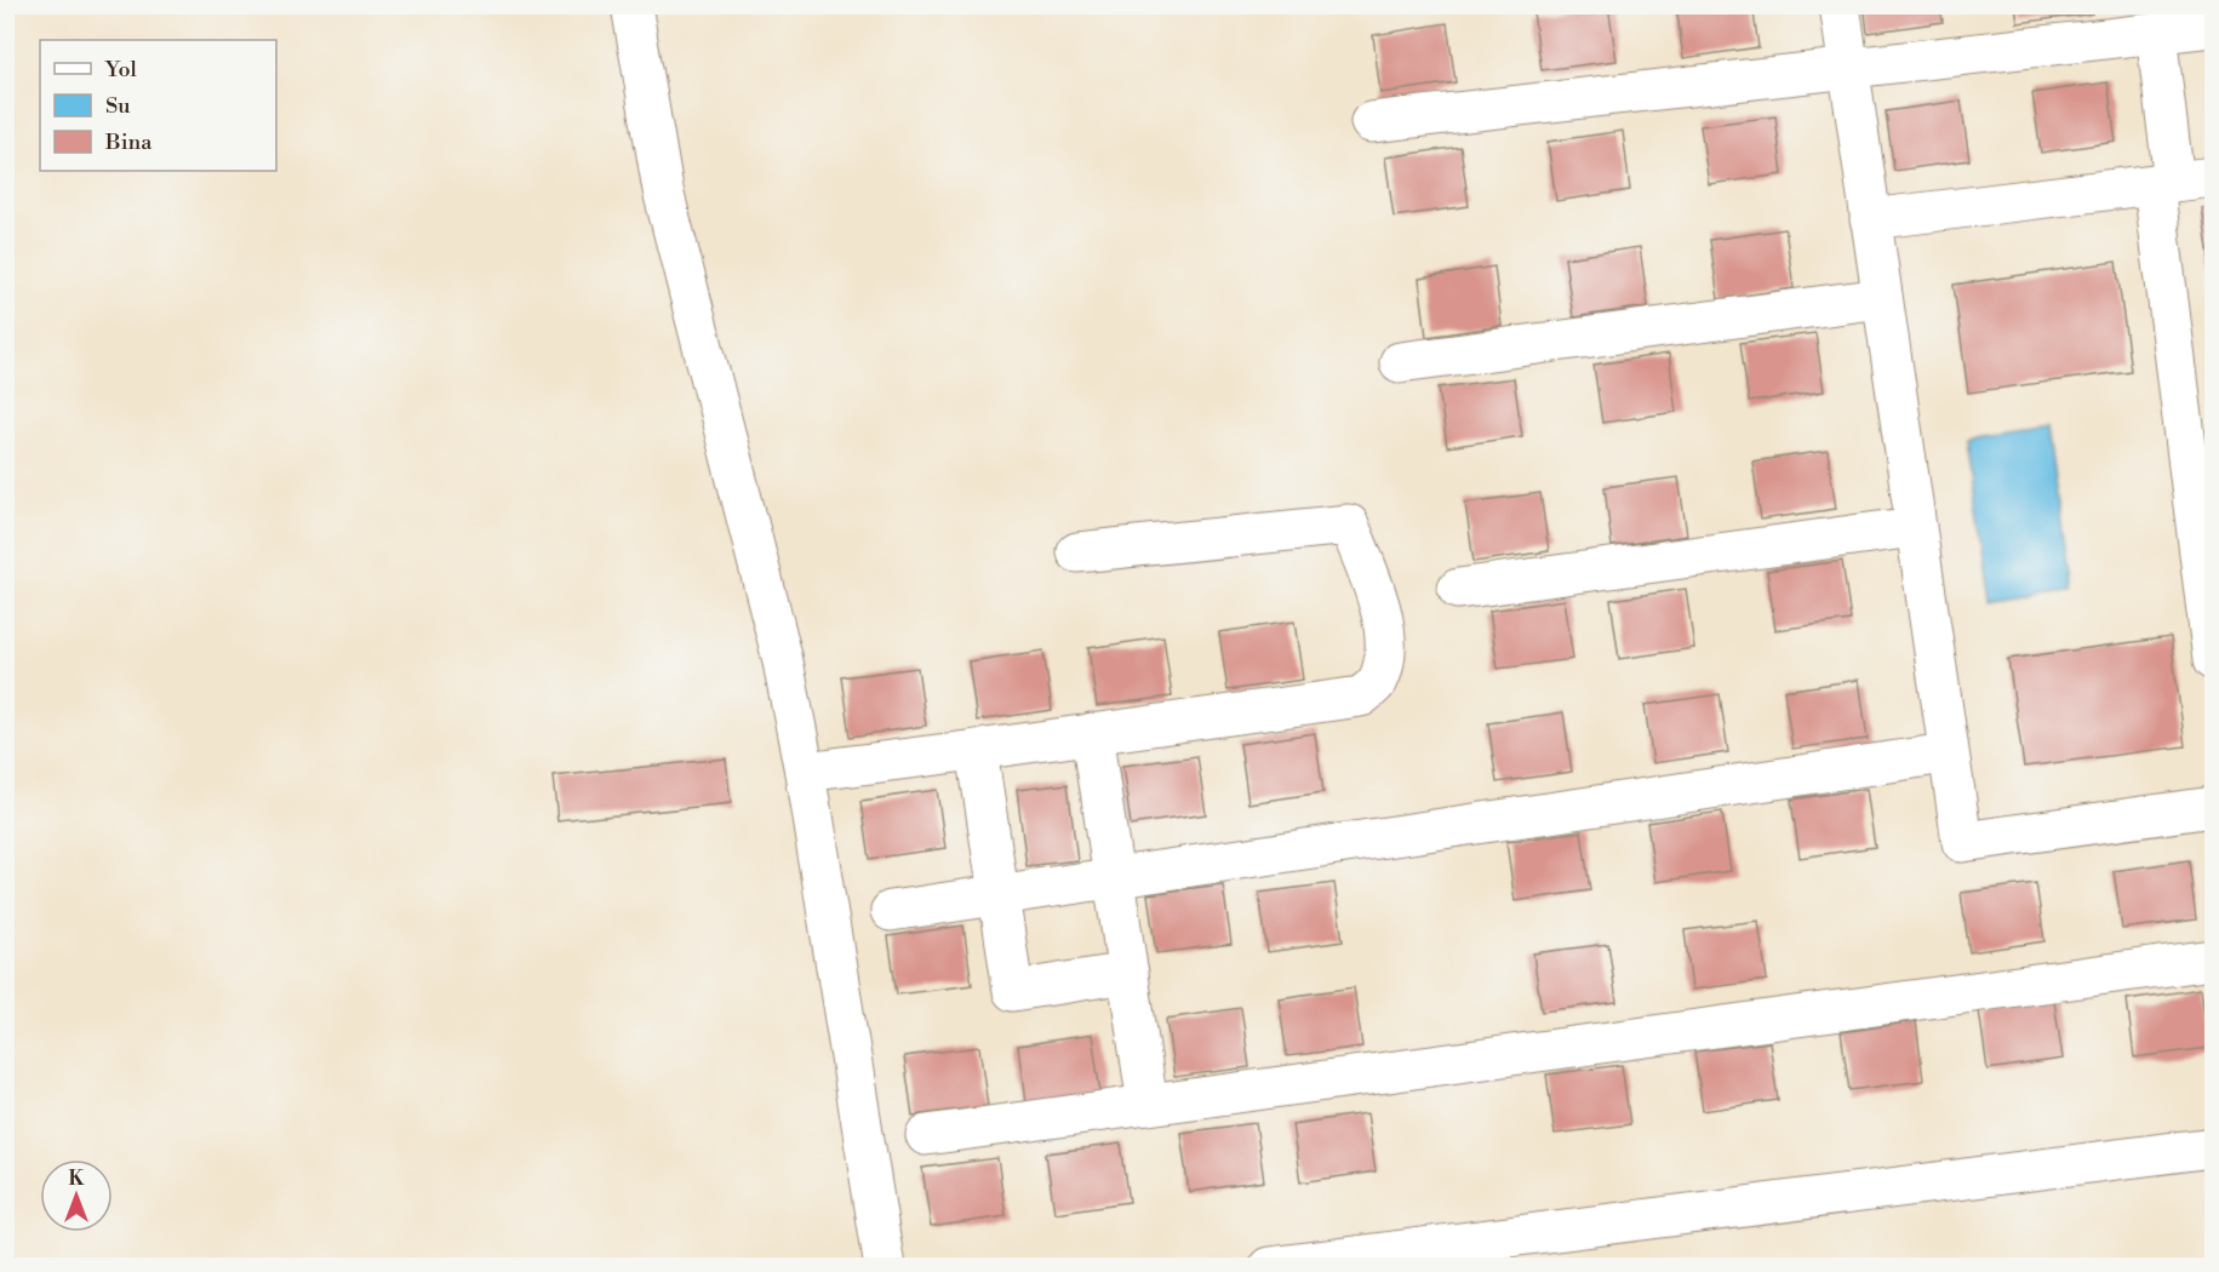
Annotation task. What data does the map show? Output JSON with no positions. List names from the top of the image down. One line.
{"legend":["Yol","Su","Bina"],"north":"top"}
